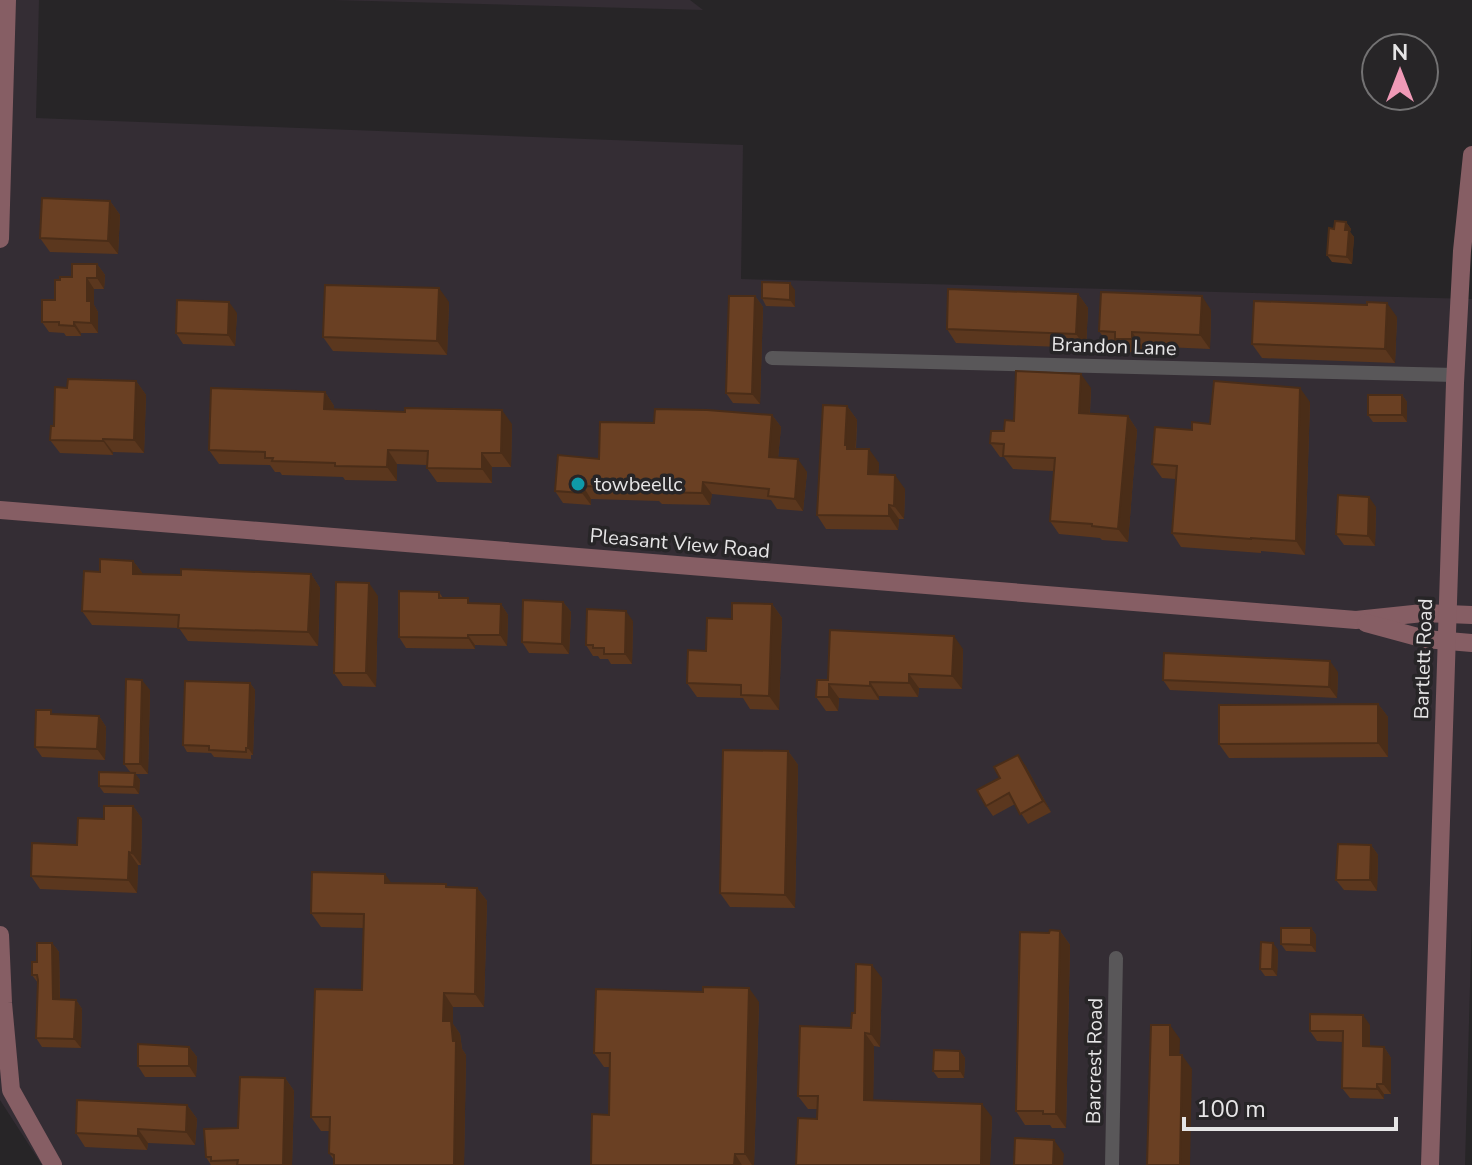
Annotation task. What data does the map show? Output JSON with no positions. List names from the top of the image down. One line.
{"streets":{"main road":["Pleasant View Road","Bartlett Road"],"street":["Brandon Lane","Barcrest Road"]},"crossings":[["Brandon Lane","Bartlett Road"],["Pleasant View Road","Bartlett Road"]],"places":["towbeellc"],"scale_bar":"100 m","north":"top"}
